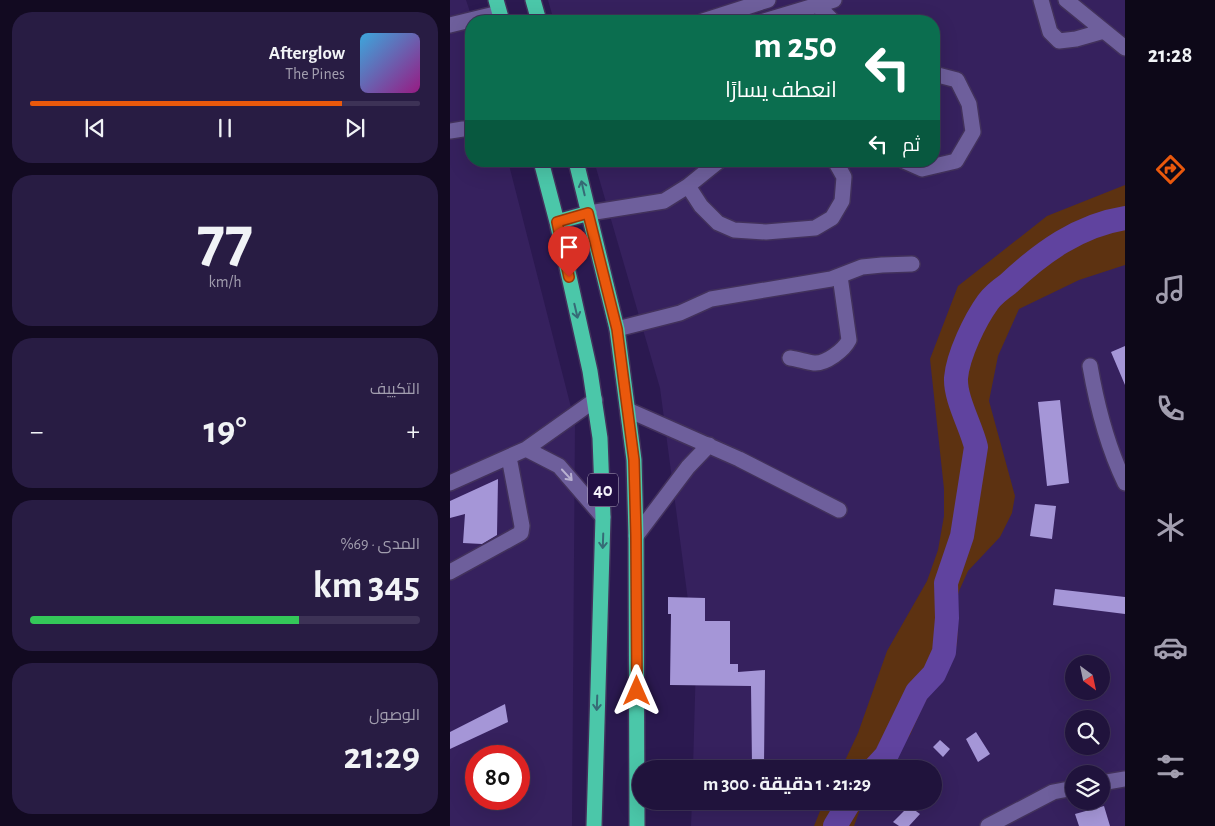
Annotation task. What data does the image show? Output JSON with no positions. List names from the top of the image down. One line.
{"streets":{"highway":["40"]},"north":"bottom right","page":{"tabs":"21:28","turn":["250 m","انعطف يسارًا"],"song":["Afterglow","The Pines"],"then":"ثم","tile":[["77","km/h"],"التكييف",["المدى · 69%","345 km"],["الوصول","21:29"]],"heat":["−","19°","+"],"limit":"80","trip":"21:29 · 1 دقيقة · 300 m"}}
